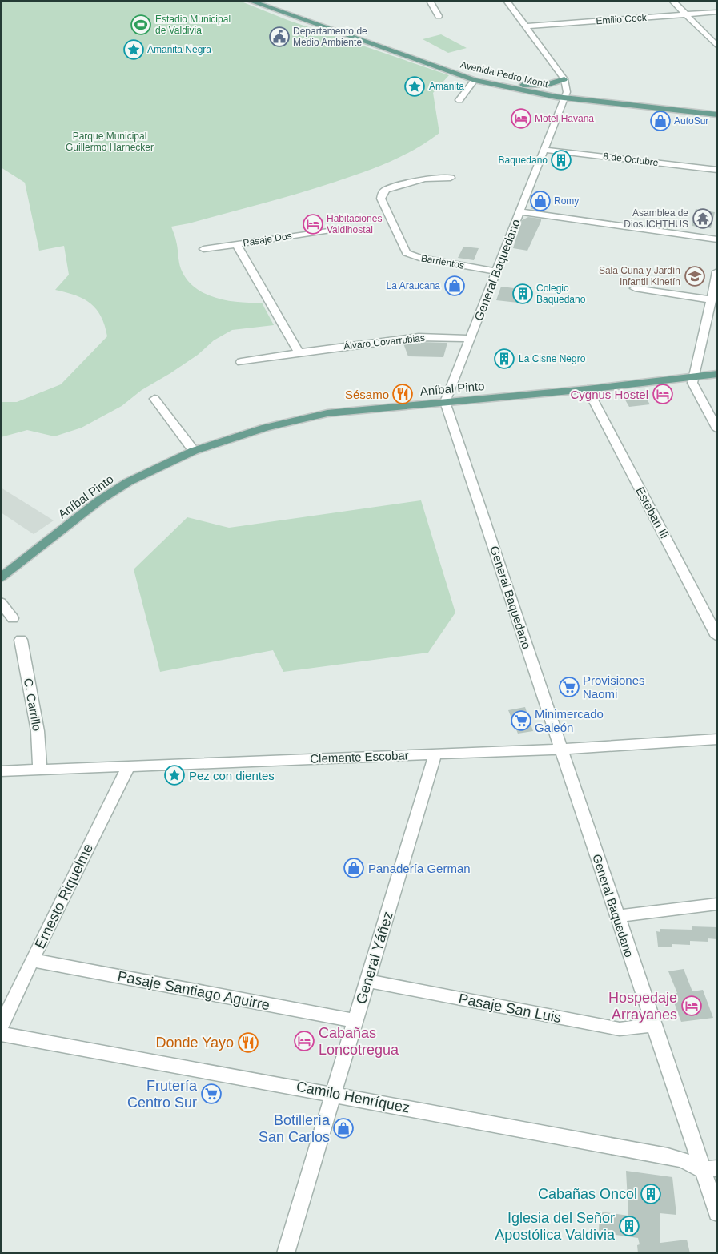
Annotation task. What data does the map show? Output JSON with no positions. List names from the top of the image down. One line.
{"streets":{"main road":["Avenida Pedro Montt","Aníbal Pinto"],"street":["Emilio Cock","8 de Octubre","Pasaje Dos","Barrientos","General Baquedano","Álvaro Covarrubias","Esteban Ili","C. Carrillo","Clemente Escobar","Ernesto Riquelme","General Yáñez","Pasaje Santiago Aguirre","Pasaje San Luis","Camilo Henríquez"]},"crossings":[["Avenida Pedro Montt","General Baquedano"],["8 de Octubre","General Baquedano"],["Barrientos","General Baquedano"],["General Baquedano","Álvaro Covarrubias"],["General Baquedano","Aníbal Pinto"],["General Baquedano","Clemente Escobar"],["General Baquedano","Pasaje San Luis"],["General Baquedano","Camilo Henríquez"],["Aníbal Pinto","Esteban Ili"],["C. Carrillo","Clemente Escobar"],["Clemente Escobar","Ernesto Riquelme"],["Clemente Escobar","General Yáñez"],["Ernesto Riquelme","Pasaje Santiago Aguirre"],["General Yáñez","Pasaje Santiago Aguirre"],["General Yáñez","Pasaje San Luis"],["General Yáñez","Camilo Henríquez"]],"parks":["Parque Municipal Guillermo Harnecker"],"places":{"sports":["Estadio Municipal de Valdivia"],"public building":["Departamento de Medio Ambiente"],"place":["Amanita Negra","Amanita","Pez con dientes"],"hotel":["Motel Havana","Habitaciones Valdihostal","Cygnus Hostel","Hospedaje Arrayanes","Cabañas Loncotregua"],"shop":["AutoSur","Romy","La Araucana","Panadería German","Botillería San Carlos"],"building":["Baquedano","Colegio Baquedano","La Cisne Negro","Cabañas Oncol","Iglesia del Señor Apostólica Valdivia"],"temple":["Asamblea de Dios ICHTHUS"],"school or university":["Sala Cuna y Jardín Infantil Kinetín"],"restaurant":["Sésamo","Donde Yayo"],"supermarket":["Provisiones Naomi","Minimercado Galeón","Frutería Centro Sur"]}}
